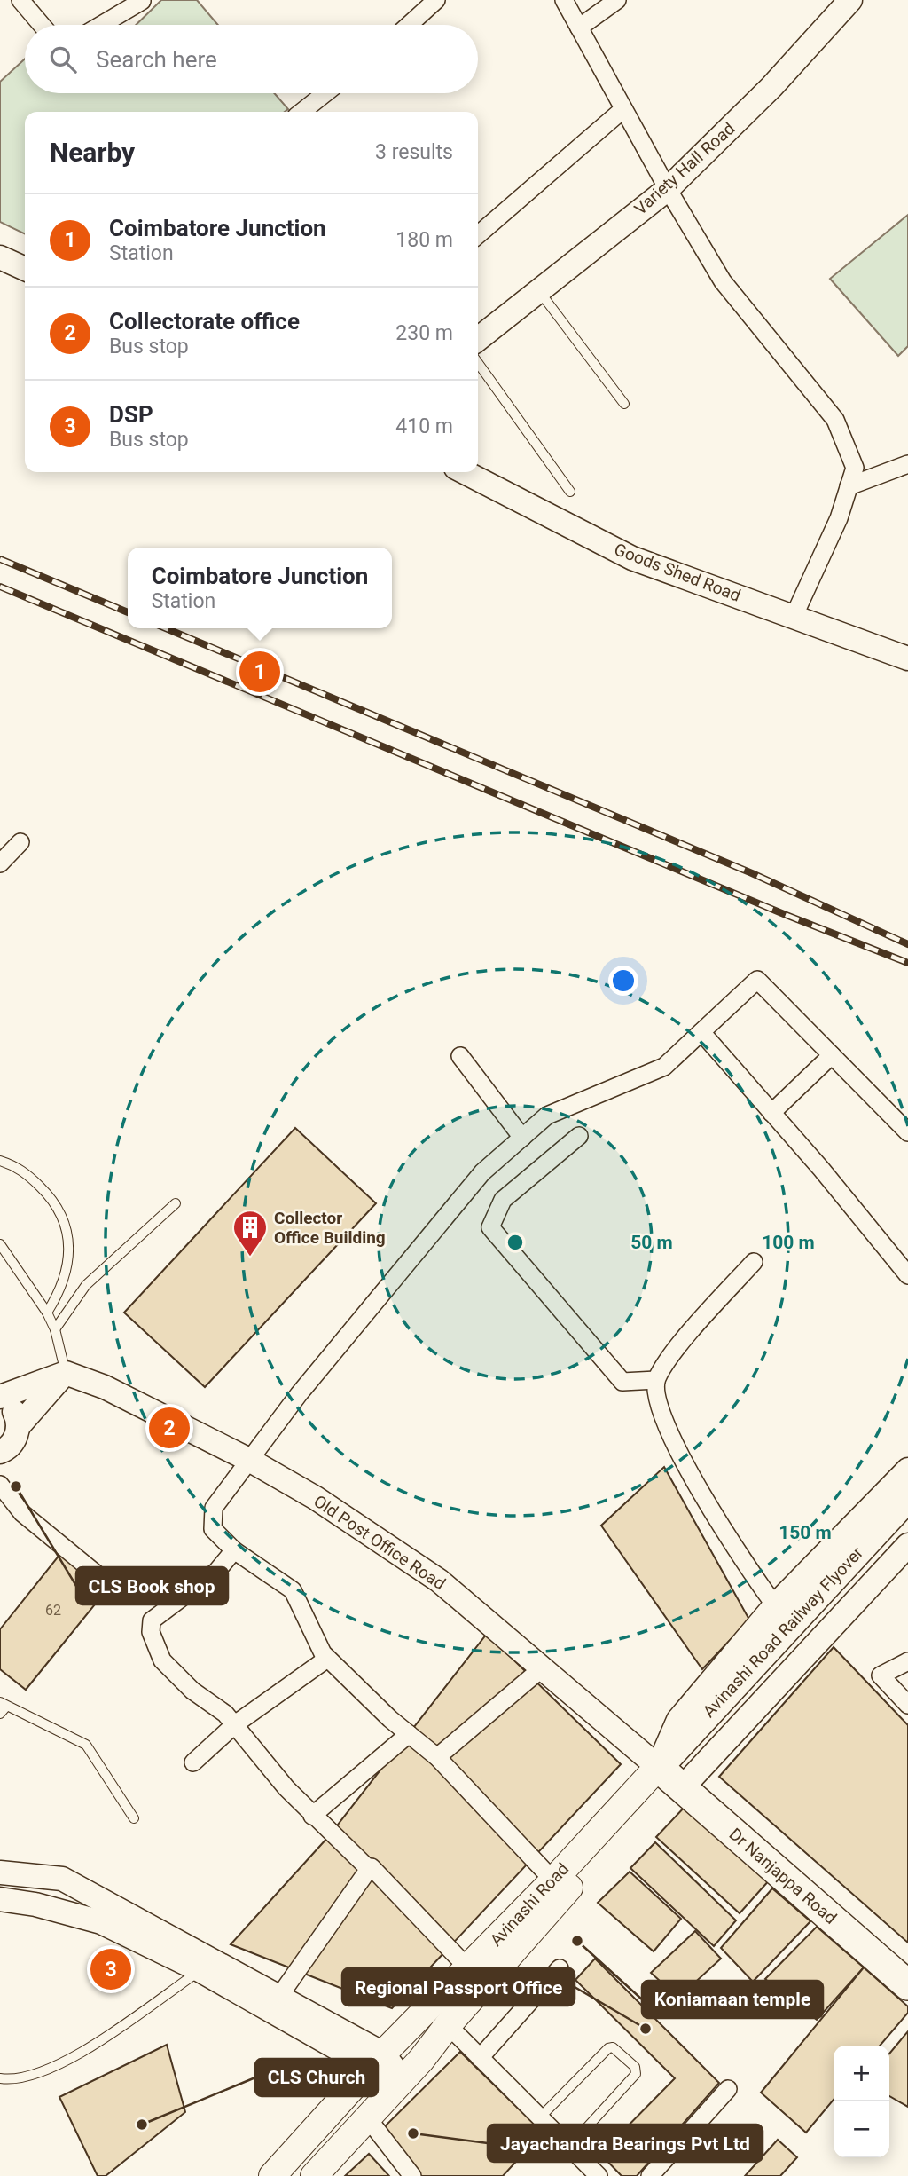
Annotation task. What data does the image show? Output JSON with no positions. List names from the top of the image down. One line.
{"streets":{"highway":["Avinashi Road Railway Flyover","Dr Nanjappa Road"],"main road":["Variety Hall Road","Goods Shed Road","Old Post Office Road","Avinashi Road"]},"crossings":[["Old Post Office Road","Avinashi Road Railway Flyover"],["Old Post Office Road","Dr Nanjappa Road"],["Old Post Office Road","Avinashi Road"],["Avinashi Road Railway Flyover","Dr Nanjappa Road"],["Avinashi Road Railway Flyover","Avinashi Road"],["Dr Nanjappa Road","Avinashi Road"]],"places":{"building":["Collector Office Building"],"other":["CLS Book shop","Koniamaan temple","Regional Passport Office","CLS Church","Jayachandra Bearings Pvt Ltd"]},"house_numbers":["62"],"page":{"search":"Search here","heading":["Nearby","3 results"],"list":[{"mark":"1","name":"Coimbatore Junction","note":"Station","value":"180 m"},{"mark":"2","name":"Collectorate office","note":"Bus stop","value":"230 m"},{"mark":"3","name":"DSP","note":"Bus stop","value":"410 m"}],"popup":["Coimbatore Junction","Station"],"pins":["1","2","3"],"map_buttons":["+","−"]},"rings":["50 m","100 m","150 m"]}
